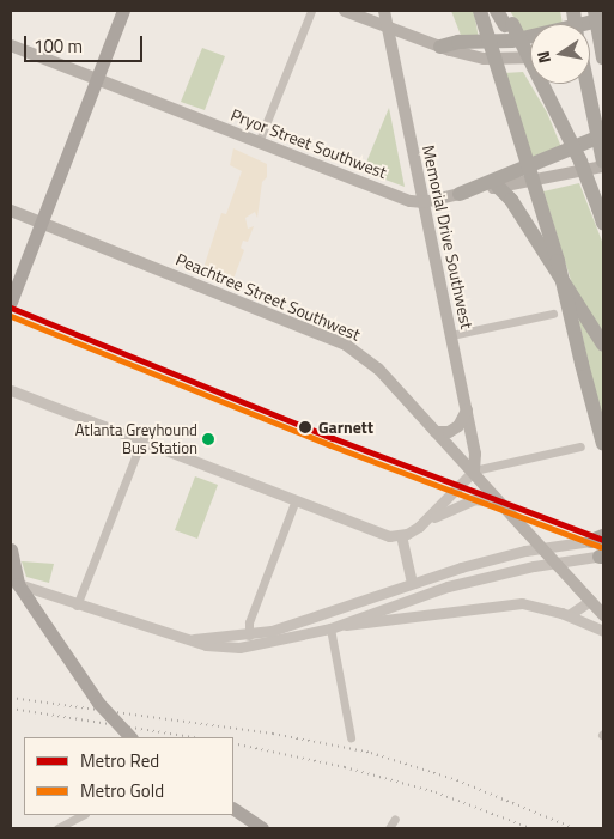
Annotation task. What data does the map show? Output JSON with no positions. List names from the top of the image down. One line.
{"streets":{"main road":["Pryor Street Southwest","Memorial Drive Southwest","Peachtree Street Southwest"]},"crossings":[["Pryor Street Southwest","Memorial Drive Southwest"],["Memorial Drive Southwest","Peachtree Street Southwest"]],"places":["Garnett","Atlanta Greyhound Bus Station"],"lines":["metro line Red","metro line Gold"],"legend":["Metro Red","Metro Gold"],"scale_bar":"100 m","north":"left"}
